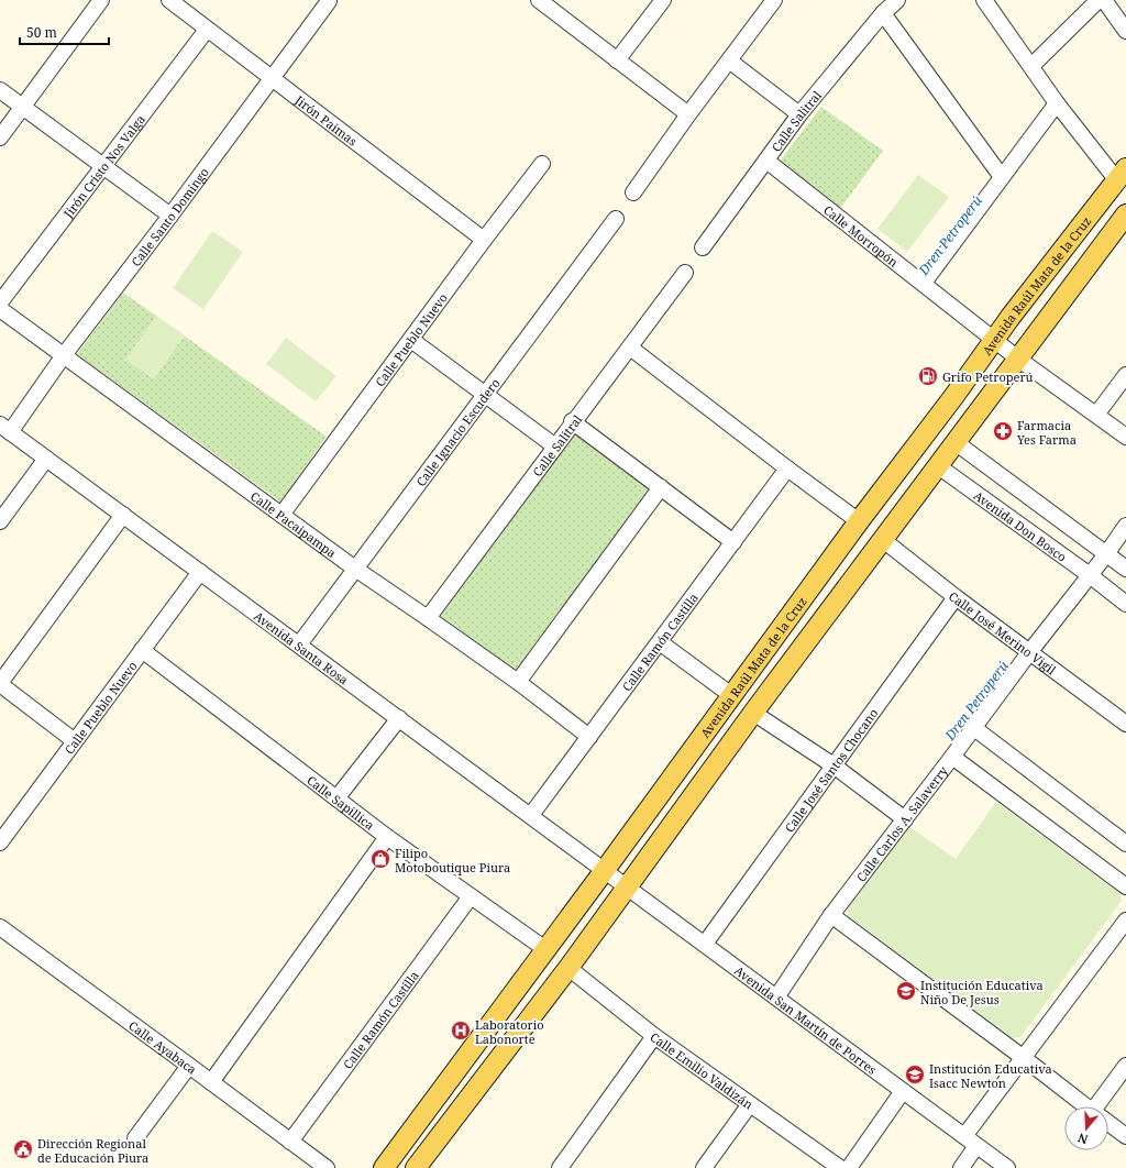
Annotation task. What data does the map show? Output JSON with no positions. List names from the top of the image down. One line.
{"streets":{"main road":["Avenida Raúl Mata de la Cruz","Avenida Don Bosco"],"street":["Jirón Paimas","Calle Salitral","Jirón Cristo Nos Valga","Calle Santo Domingo","Calle Morropón","Calle Pueblo Nuevo","Calle Ignacio Escudero","Calle Pacaipampa","Calle José Merino Vigil","Calle Ramón Castilla","Avenida Santa Rosa","Calle José Santos Chocano","Calle Sapillica","Calle Carlos A. Salaverry","Avenida San Martín de Porres","Calle Ayabaca","Calle Emilio Valdizán"]},"crossings":[["Jirón Paimas","Jirón Cristo Nos Valga"],["Jirón Paimas","Calle Santo Domingo"],["Jirón Paimas","Calle Pueblo Nuevo"],["Calle Salitral","Calle Morropón"],["Calle Salitral","Calle Pacaipampa"],["Calle Santo Domingo","Calle Pacaipampa"],["Calle Santo Domingo","Avenida Santa Rosa"],["Calle Morropón","Avenida Raúl Mata de la Cruz"],["Avenida Raúl Mata de la Cruz","Avenida Don Bosco"],["Avenida Raúl Mata de la Cruz","Avenida Santa Rosa"],["Avenida Raúl Mata de la Cruz","Calle Sapillica"],["Avenida Raúl Mata de la Cruz","Avenida San Martín de Porres"],["Calle Pueblo Nuevo","Calle Pacaipampa"],["Calle Pueblo Nuevo","Avenida Santa Rosa"],["Calle Pueblo Nuevo","Calle Sapillica"],["Calle Ignacio Escudero","Calle Pacaipampa"],["Calle Ignacio Escudero","Avenida Santa Rosa"],["Calle Pacaipampa","Calle Ramón Castilla"],["Avenida Don Bosco","Calle Carlos A. Salaverry"],["Calle José Merino Vigil","Calle José Santos Chocano"],["Calle José Merino Vigil","Calle Carlos A. Salaverry"],["Calle Ramón Castilla","Avenida Santa Rosa"],["Calle Ramón Castilla","Calle Sapillica"],["Calle Ramón Castilla","Calle Ayabaca"],["Avenida Santa Rosa","Avenida San Martín de Porres"],["Calle José Santos Chocano","Avenida San Martín de Porres"],["Calle Carlos A. Salaverry","Avenida San Martín de Porres"]],"water":["Dren Petroperú"],"places":{"fuel station":["Grifo Petroperú"],"pharmacy":["Farmacia Yes Farma"],"shop":["Filipo Motoboutique Piura"],"school or university":["Institución Educativa Niño De Jesus","Institución Educativa Isacc Newton"],"hospital":["Laboratorio Labonorte"],"public building":["Dirección Regional de Educación Piura"]},"scale_bar":"50 m","north":"bottom"}
